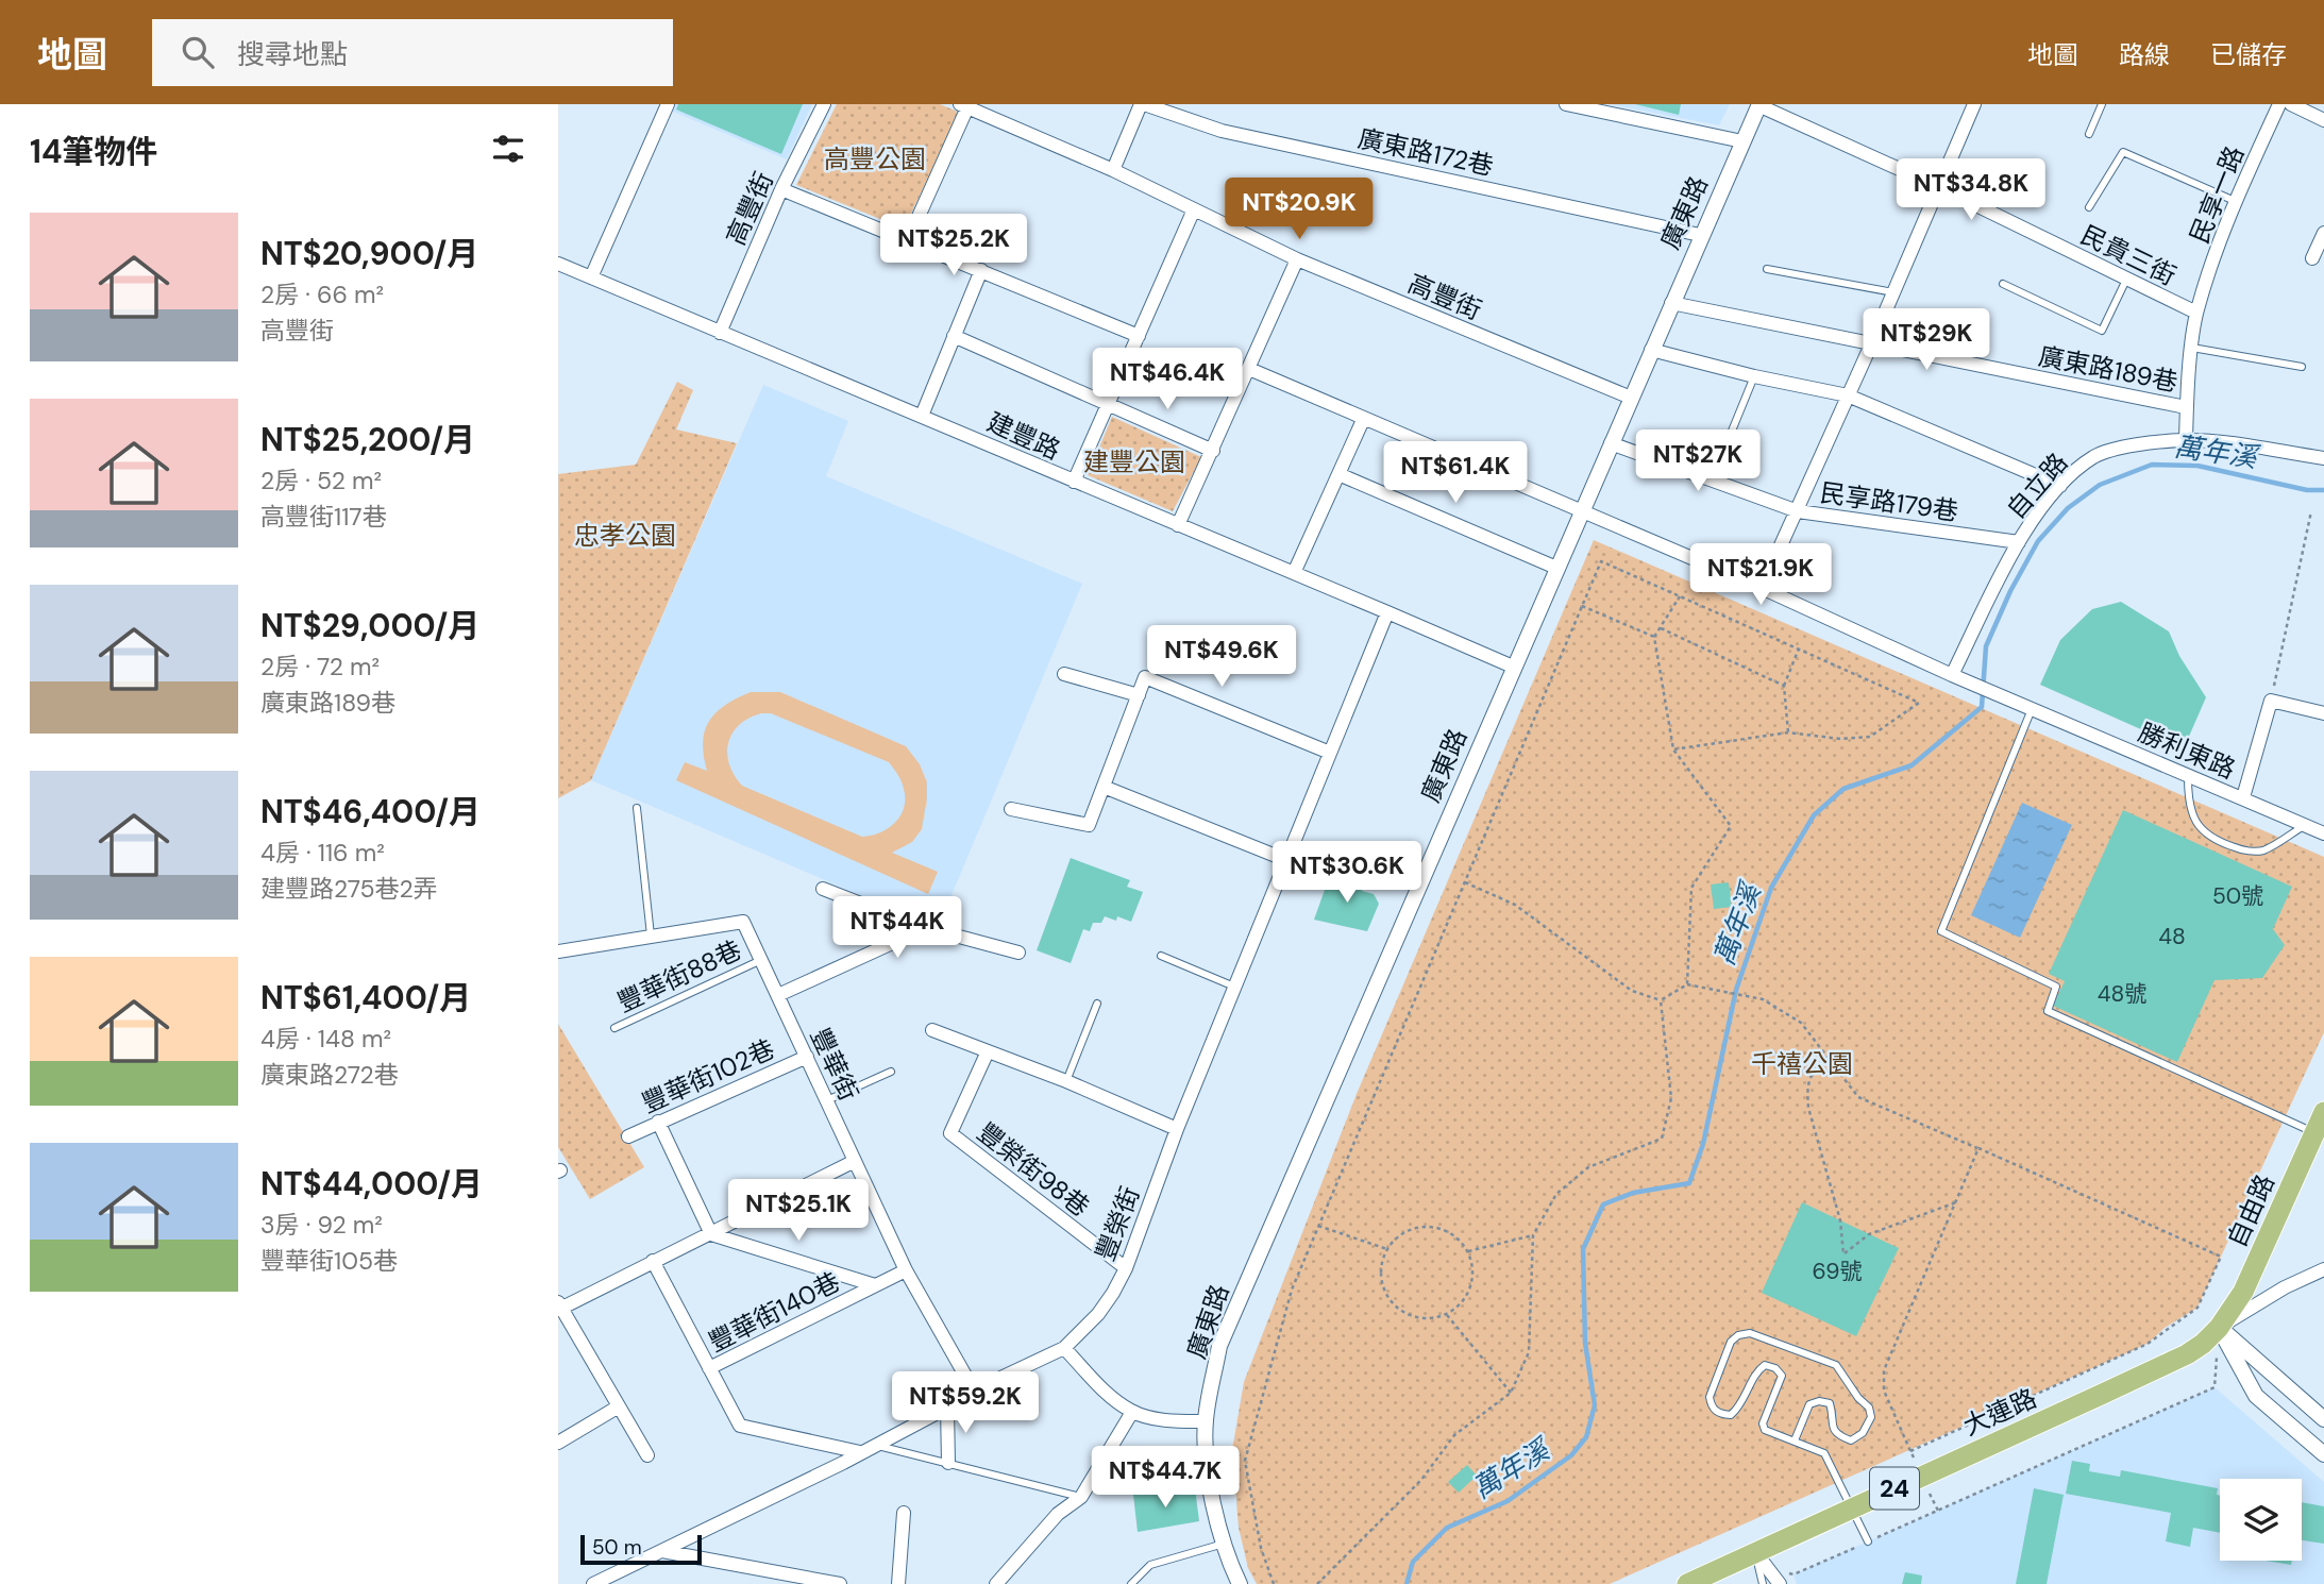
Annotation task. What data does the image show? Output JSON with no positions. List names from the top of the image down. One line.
{"streets":{"main road":["自由路","大連路","24"],"street":["廣東路172巷","民享一路","高豐街","廣東路","民貴三街","廣東路189巷","建豐路","自立路","民享路179巷","勝利東路","豐華街","豐華街102巷","豐榮街98巷","豐榮街","豐華街140巷"],"lane":["豐華街88巷"]},"crossings":[["廣東路172巷","廣東路"],["民享一路","民貴三街"],["民享一路","廣東路189巷"],["民享一路","自立路"],["高豐街","廣東路"],["高豐街","建豐路"],["廣東路","民貴三街"],["廣東路","廣東路189巷"],["廣東路","建豐路"],["廣東路","民享路179巷"],["建豐路","豐榮街"],["自立路","民享路179巷"],["自立路","勝利東路"],["豐華街88巷","豐華街"],["豐華街","豐華街102巷"],["豐華街","豐榮街"],["豐華街","豐華街140巷"],["豐榮街98巷","豐榮街"],["自由路","大連路"],["豐榮街","豐華街140巷"]],"water":["萬年溪"],"parks":["高豐公園","建豐公園","忠孝公園","千禧公園"],"house_numbers":["50號","48","48號","69號"],"scale_bar":"50 m","page":{"header":"地圖","search":"搜尋地點","nav":["地圖","路線","已儲存"],"heading":"14筆物件","price":["NT$34.8K","NT$20.9K","NT$25.2K","NT$29K","NT$46.4K","NT$27K","NT$61.4K","NT$21.9K","NT$49.6K","NT$30.6K","NT$44K","NT$25.1K","NT$59.2K","NT$44.7K"],"list":[{"name":"NT$20,900/月","note":"2房 · 66 m² · 高豐街"},{"name":"NT$25,200/月","note":"2房 · 52 m² · 高豐街117巷"},{"name":"NT$29,000/月","note":"2房 · 72 m² · 廣東路189巷"},{"name":"NT$46,400/月","note":"4房 · 116 m² · 建豐路275巷2弄"},{"name":"NT$61,400/月","note":"4房 · 148 m² · 廣東路272巷"},{"name":"NT$44,000/月","note":"3房 · 92 m² · 豐華街105巷"}],"scale":"50 m"}}
